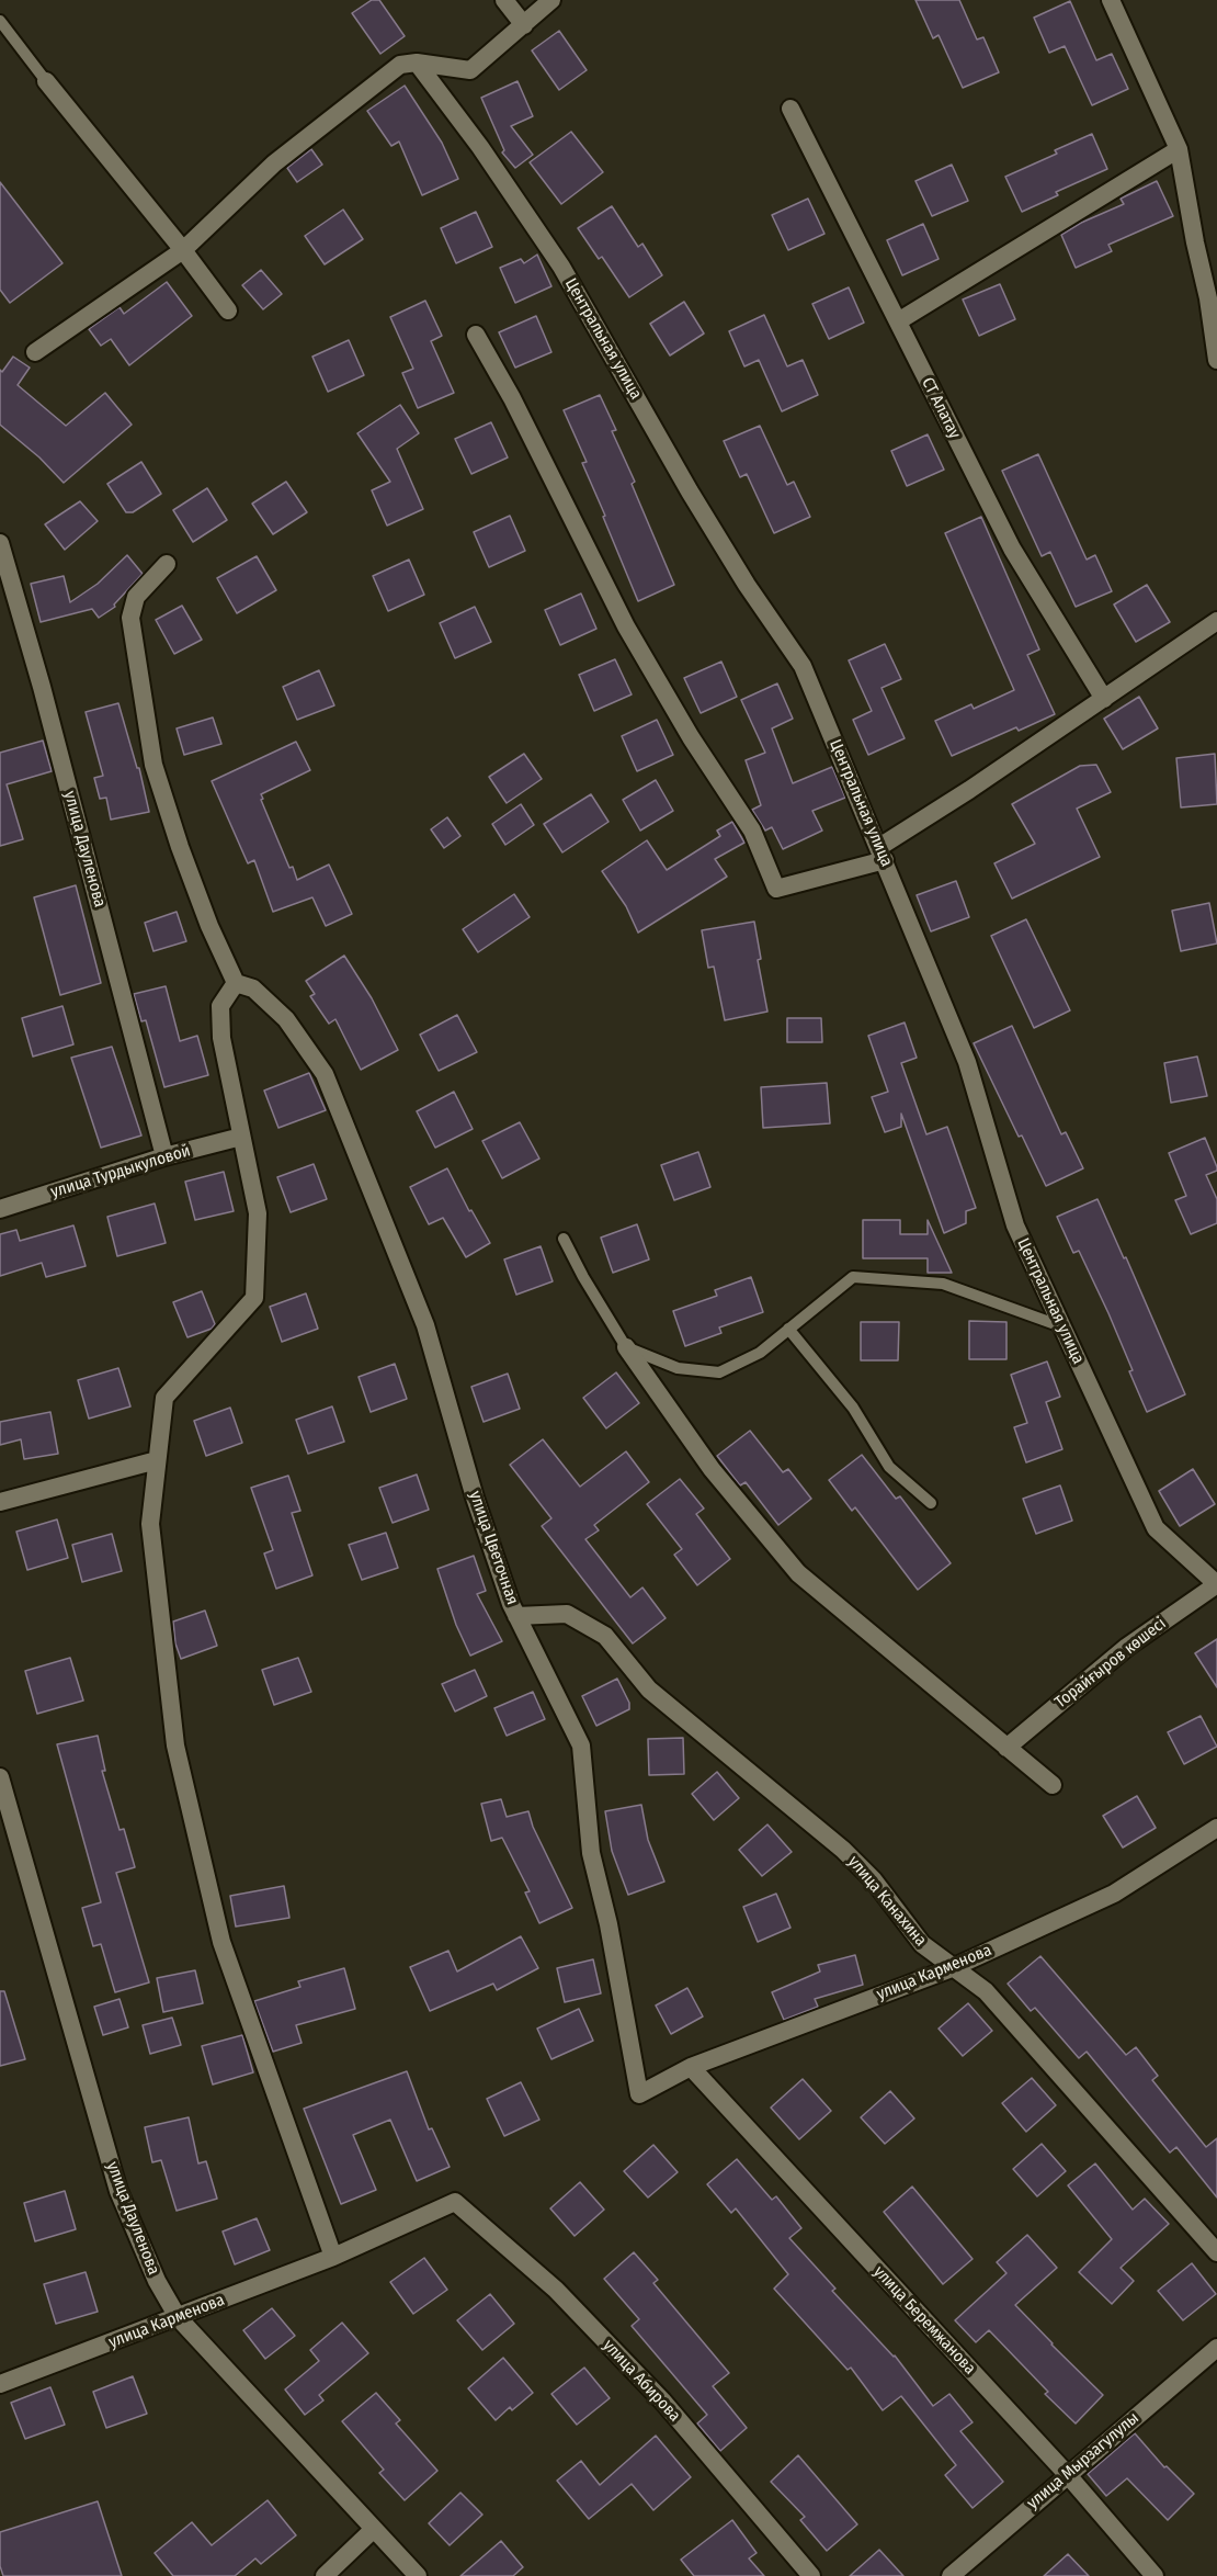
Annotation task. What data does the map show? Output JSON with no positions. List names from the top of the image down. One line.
{"streets":{"street":["Центральная улица","СТ Алатау","улица Дауленова","улица Турдыкуловой","улица Цветочная","Торайғыров көшесі","улица Канахина","улица Карменова","улица Беремжанова","улица Абирова","улица Мырзагулулы"]},"crossings":[["Центральная улица","Торайғыров көшесі"],["улица Дауленова","улица Турдыкуловой"],["улица Дауленова","улица Карменова"],["улица Цветочная","улица Канахина"],["улица Цветочная","улица Карменова"],["улица Канахина","улица Карменова"],["улица Карменова","улица Беремжанова"],["улица Карменова","улица Абирова"],["улица Беремжанова","улица Мырзагулулы"]]}
